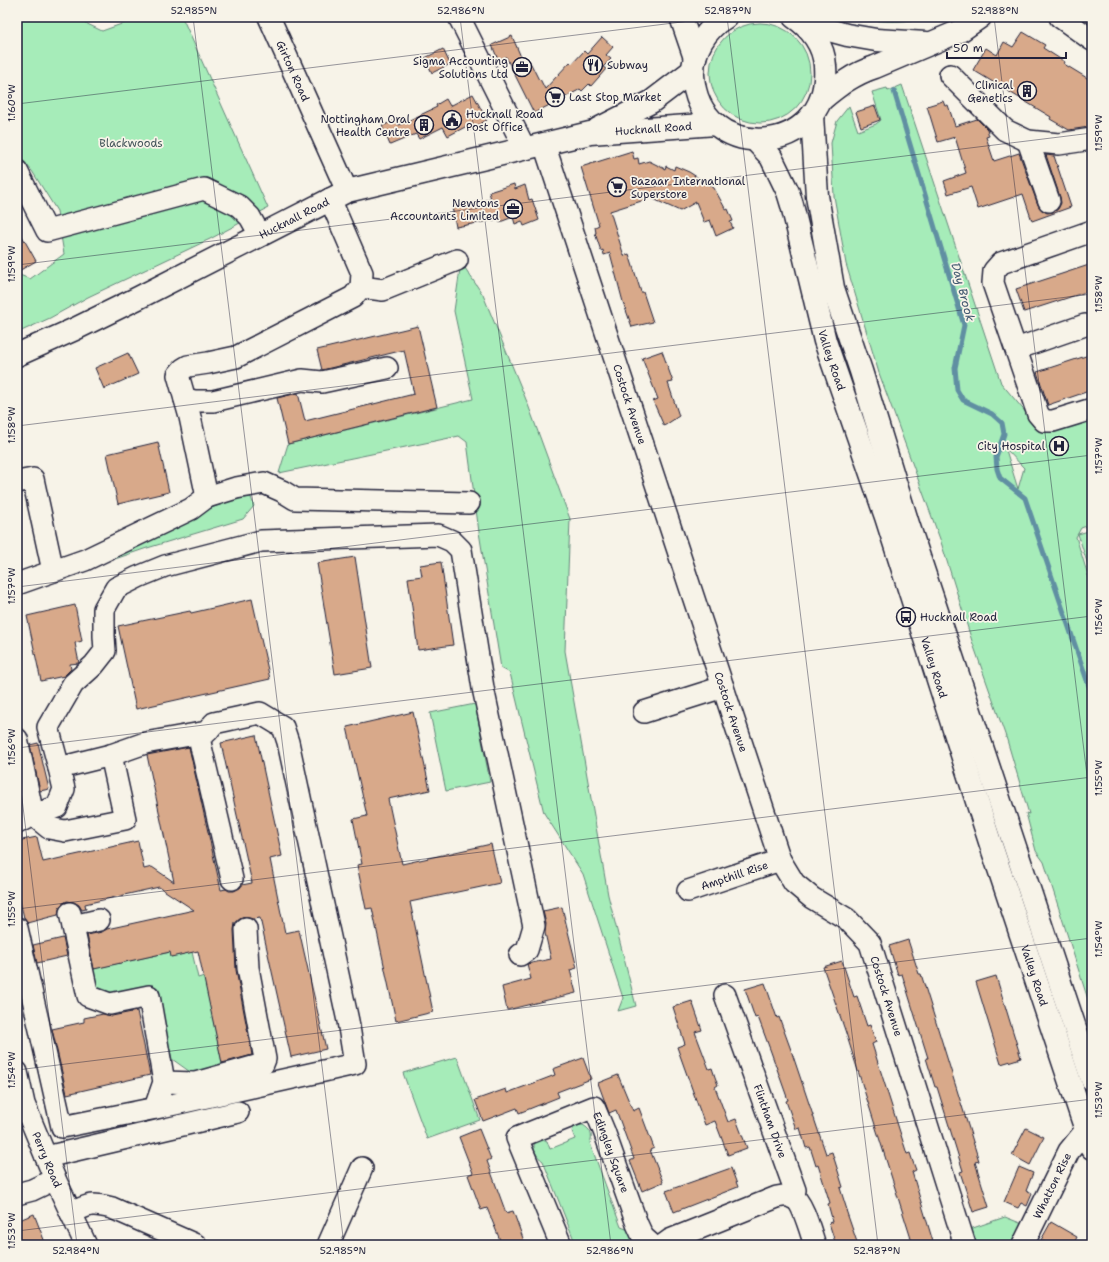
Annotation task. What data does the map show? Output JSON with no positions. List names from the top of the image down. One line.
{"streets":{"main road":["Hucknall Road","Valley Road"],"street":["Girton Road","Costock Avenue","Ampthill Rise","Flintham Drive","Edingley Square","Perry Road","Whatton Rise"]},"crossings":[["Girton Road","Hucknall Road"],["Hucknall Road","Costock Avenue"],["Valley Road","Whatton Rise"],["Costock Avenue","Ampthill Rise"]],"water":["Day Brook"],"parks":["Blackwoods"],"places":{"restaurant":["Subway"],"office":["Sigma Accounting Solutions Ltd","Newtons Accountants Limited"],"building":["Clinical Genetics","Nottingham Oral Health Centre"],"supermarket":["Last Stop Market","Bazaar International Superstore"],"public building":["Hucknall Road Post Office"],"hospital":["City Hospital"],"bus stop":["Hucknall Road"]},"scale_bar":"50 m","coordinates":["52.985°N","52.986°N","52.987°N","52.988°N","1.160°W","1.159°W","1.158°W","1.157°W","1.156°W","1.155°W","1.154°W","1.153°W","52.984°N"]}
